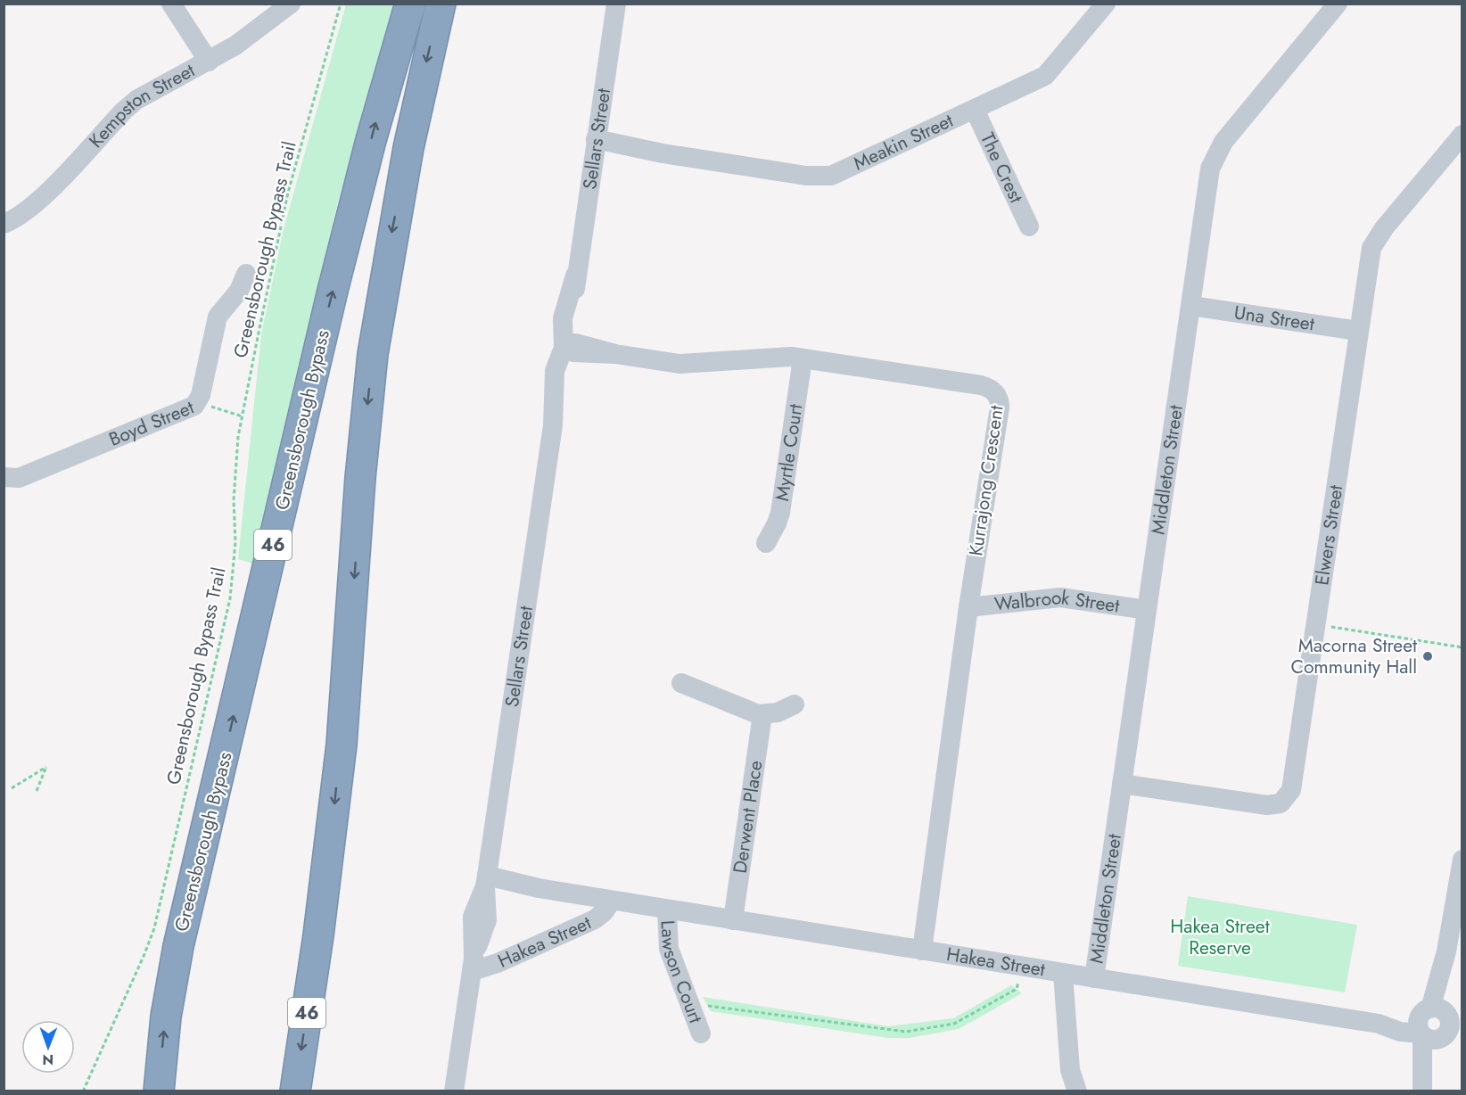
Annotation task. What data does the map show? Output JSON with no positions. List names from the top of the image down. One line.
{"streets":{"highway":["Greensborough Bypass","46"],"street":["Kempston Street","Sellars Street","Meakin Street","The Crest","Una Street","Boyd Street","Myrtle Court","Middleton Street","Kurrajong Crescent","Elwers Street","Walbrook Street","Derwent Place","Hakea Street","Lawson Court"],"path":["Greensborough Bypass Trail"]},"crossings":[["Sellars Street","Meakin Street"],["Sellars Street","Kurrajong Crescent"],["Sellars Street","Hakea Street"],["Meakin Street","The Crest"],["Una Street","Middleton Street"],["Una Street","Elwers Street"],["Myrtle Court","Kurrajong Crescent"],["Middleton Street","Elwers Street"],["Middleton Street","Walbrook Street"],["Middleton Street","Hakea Street"],["Kurrajong Crescent","Walbrook Street"],["Kurrajong Crescent","Hakea Street"],["Derwent Place","Hakea Street"],["Hakea Street","Lawson Court"]],"parks":["Hakea Street Reserve"],"places":["Macorna Street Community Hall"],"north":"bottom"}
